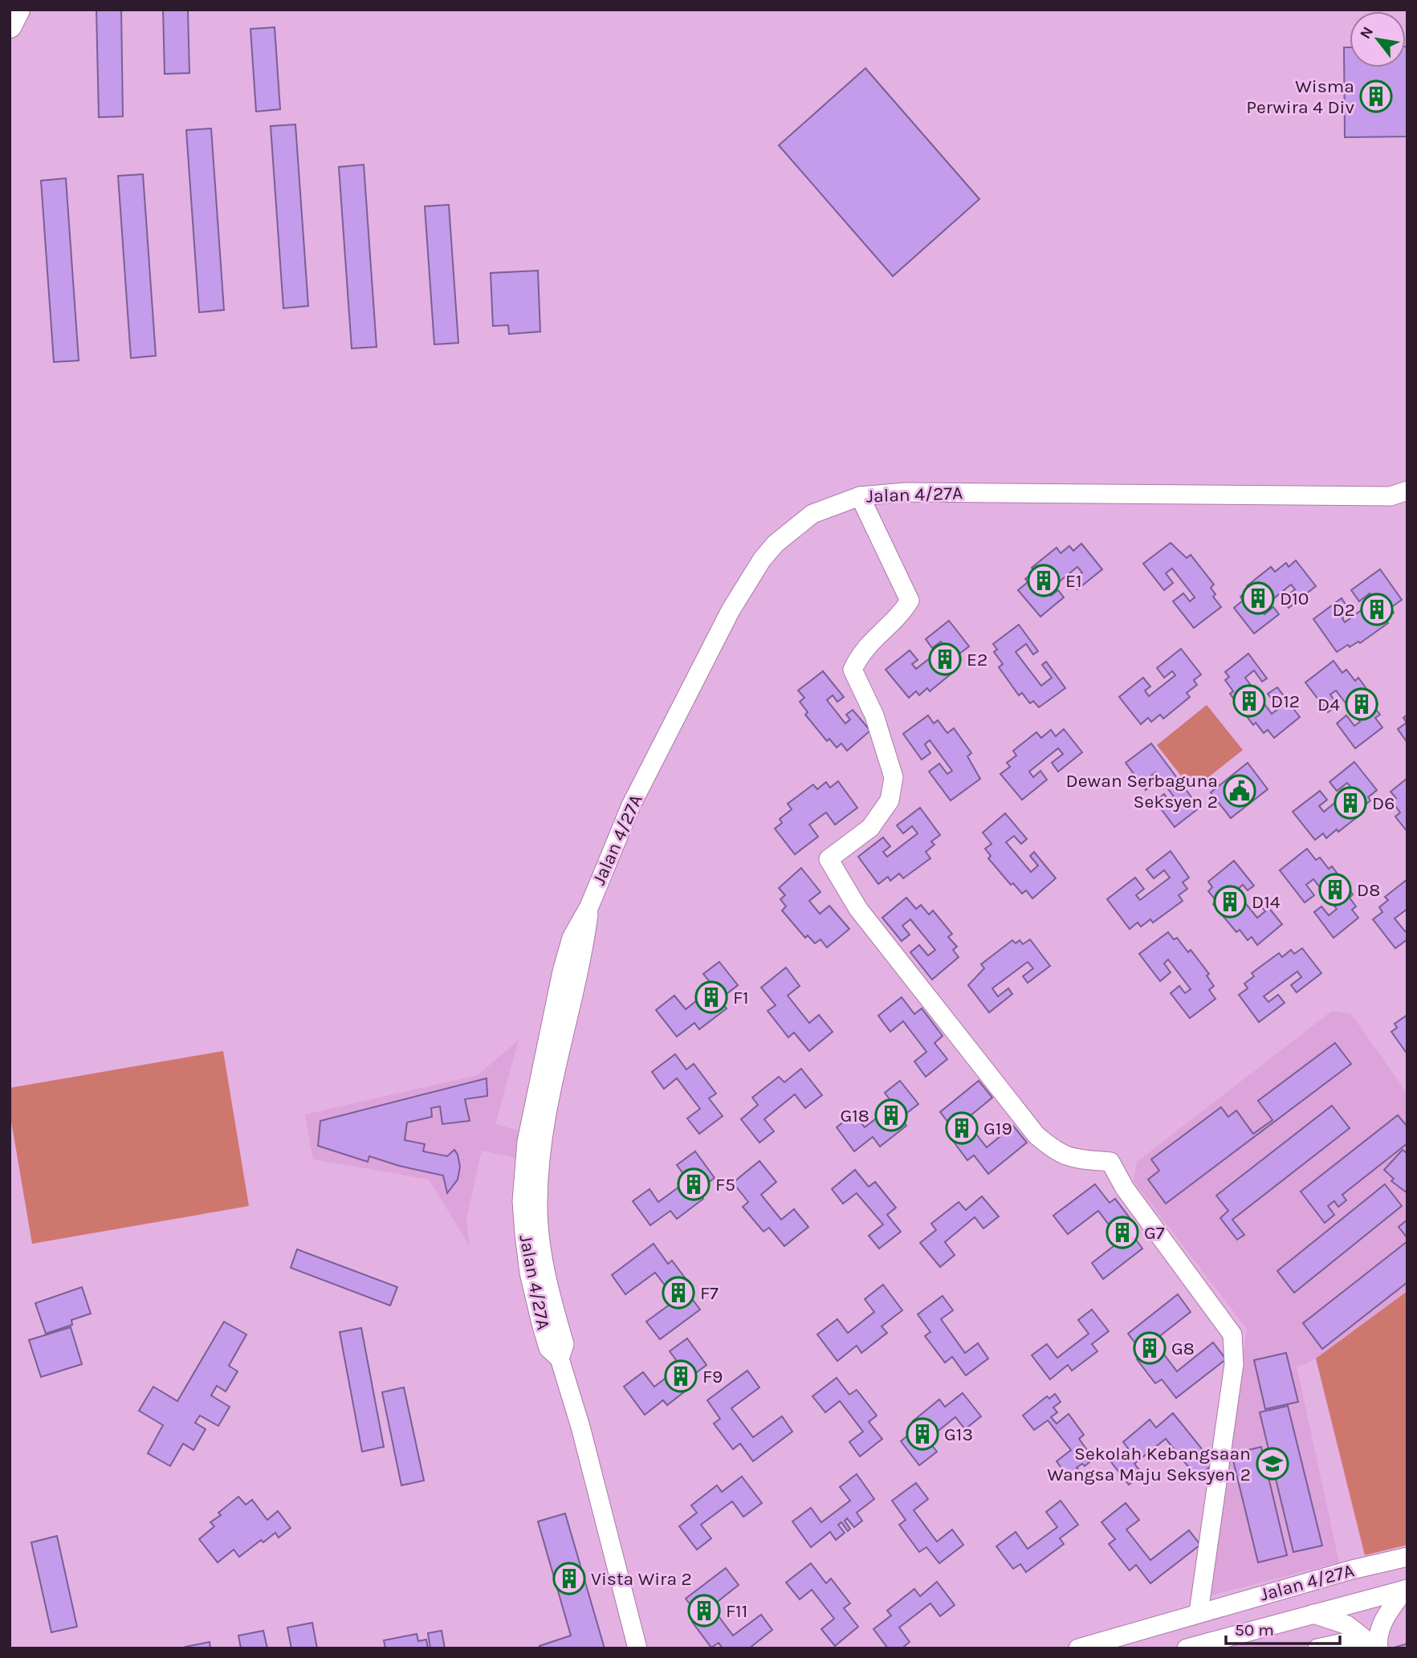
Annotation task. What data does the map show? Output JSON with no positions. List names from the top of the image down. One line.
{"streets":{"street":["Jalan 4/27A"]},"places":{"building":["Wisma Perwira 4 Div","E1","D10","D2","E2","D12","D4","D6","D8","D14","F1","G18","G19","F5","G7","F7","G8","F9","G13","Vista Wira 2","F11"],"public building":["Dewan Serbaguna Seksyen 2"],"school or university":["Sekolah Kebangsaan Wangsa Maju Seksyen 2"]},"scale_bar":"50 m","north":"top left"}
